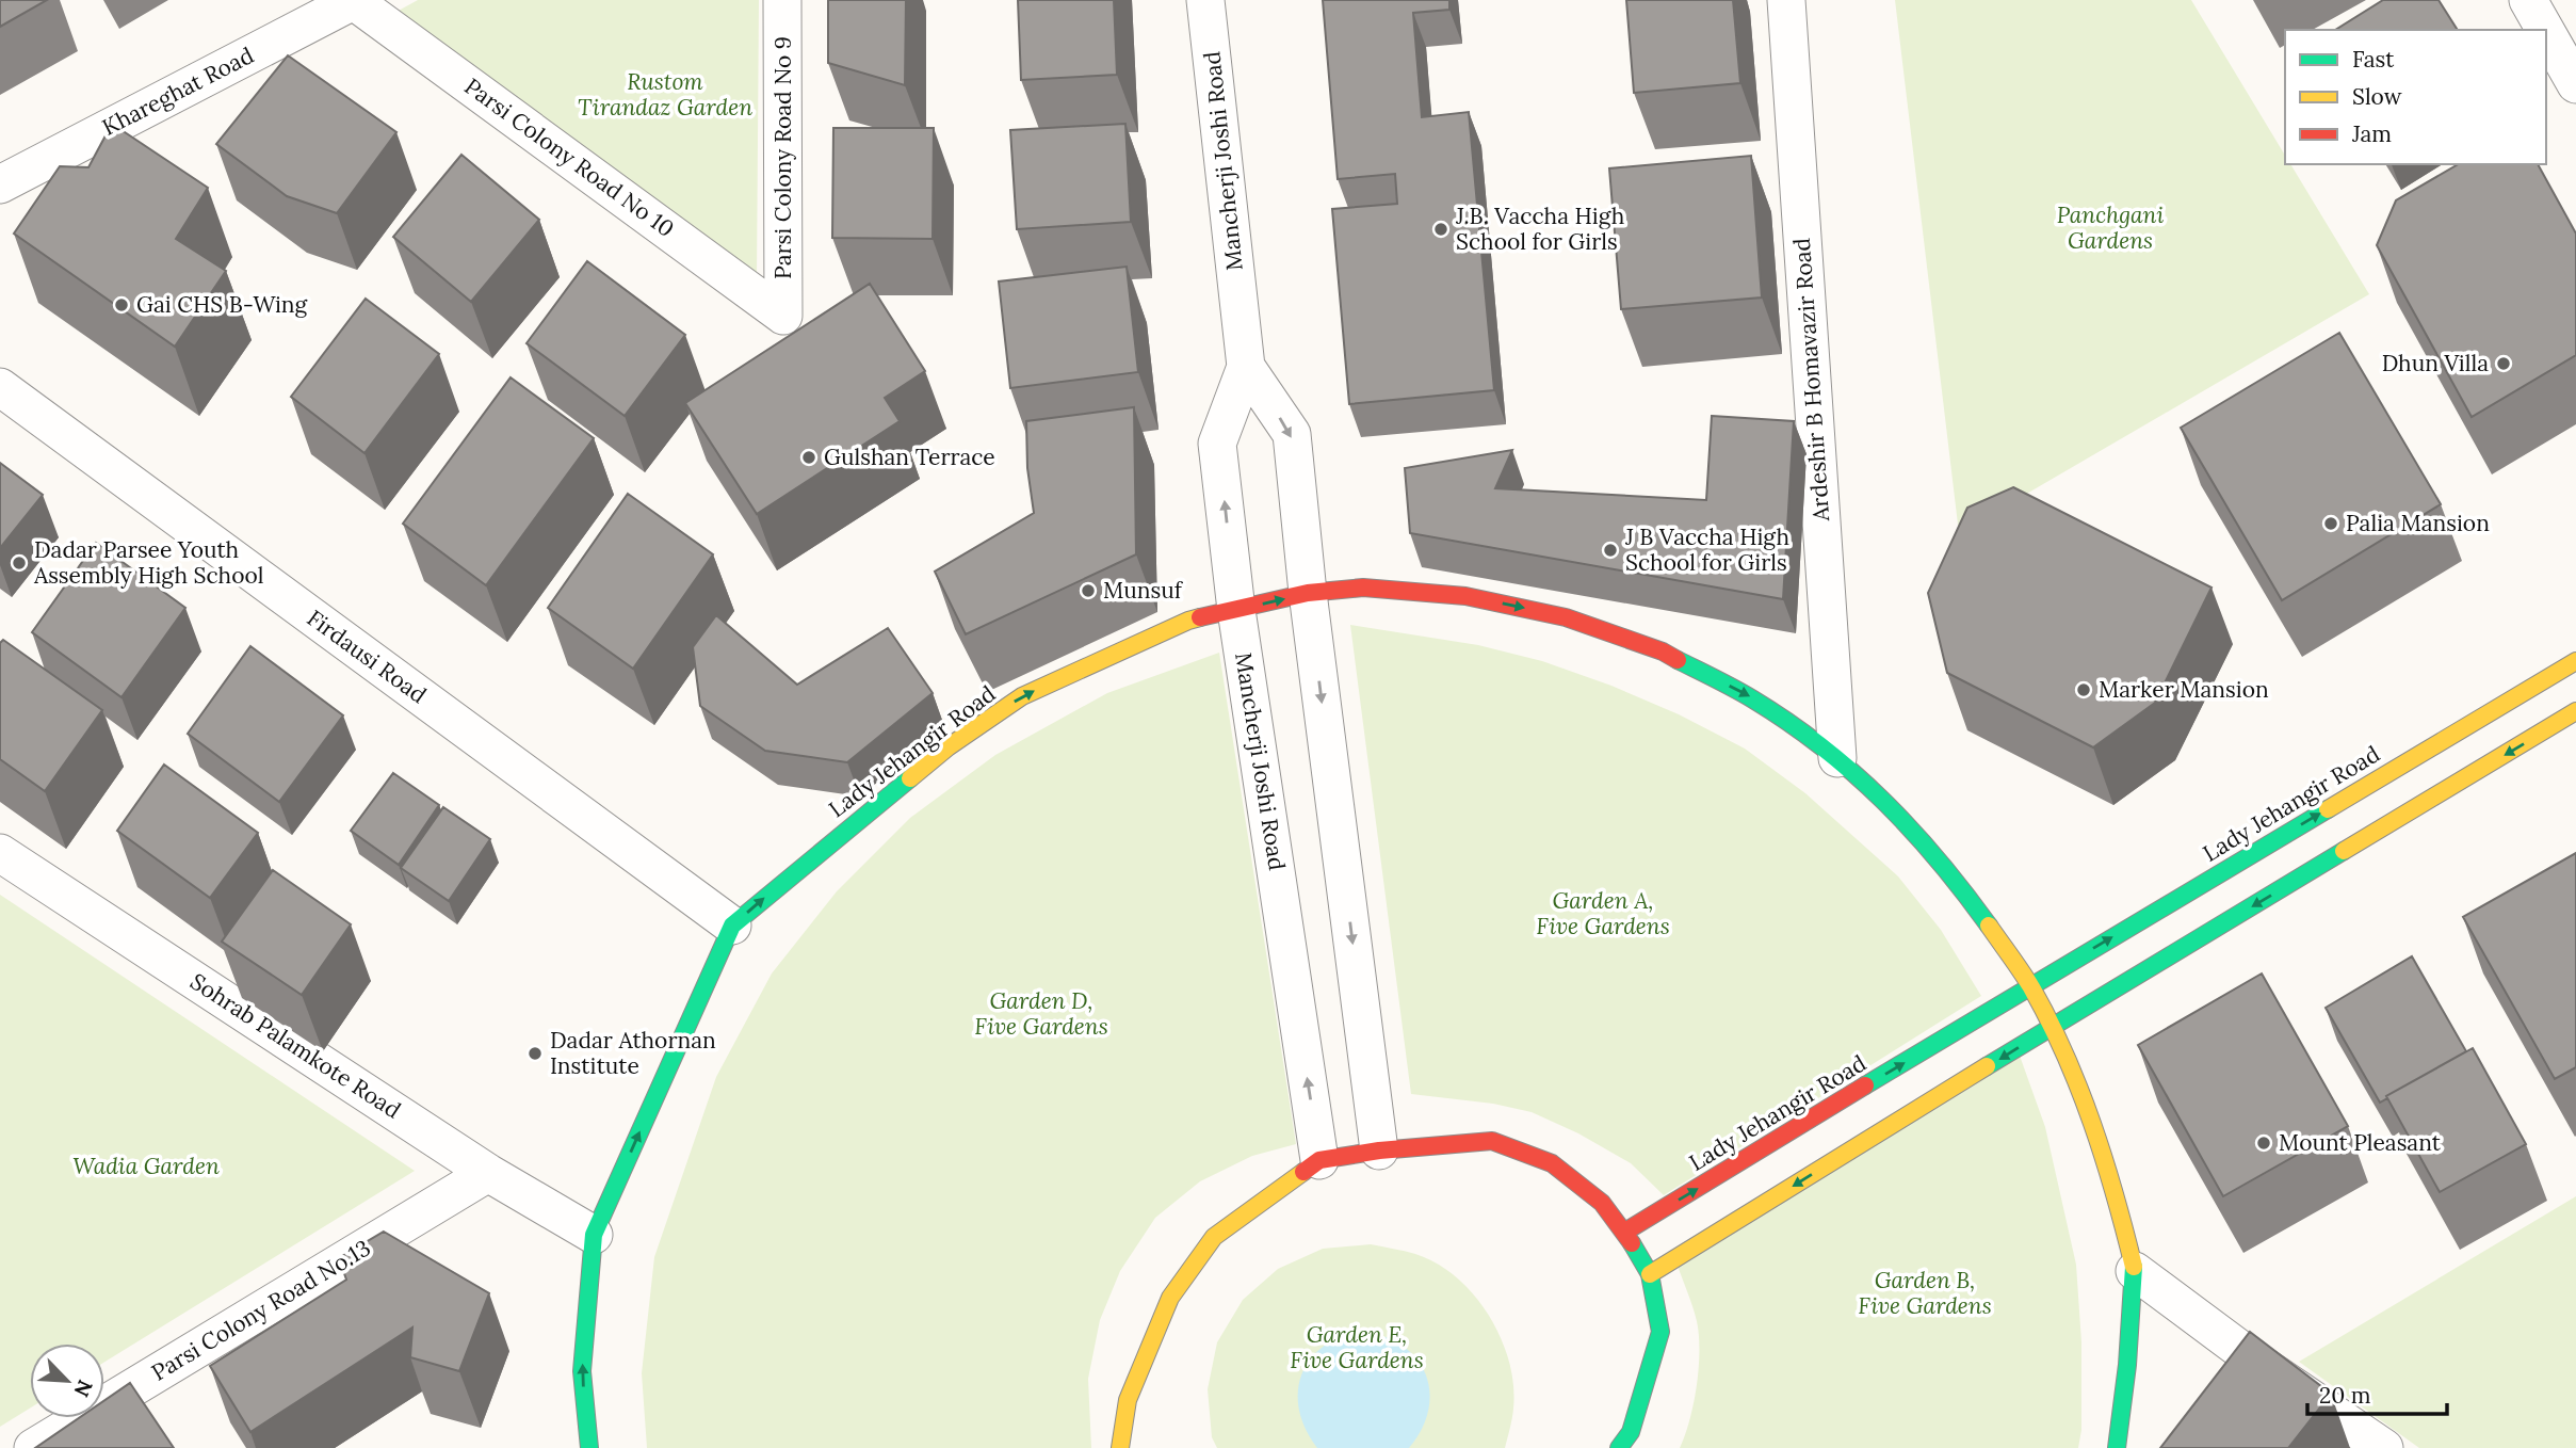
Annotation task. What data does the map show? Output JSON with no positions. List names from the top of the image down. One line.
{"streets":{"street":["Khareghat Road","Parsi Colony Road No 10","Parsi Colony Road No 9","Mancherji Joshi Road","Ardeshir B Homavazir Road","Firdausi Road","Lady Jehangir Road","Sohrab Palamkote Road","Parsi Colony Road No.13"]},"crossings":[["Khareghat Road","Parsi Colony Road No 10"],["Parsi Colony Road No 10","Parsi Colony Road No 9"],["Mancherji Joshi Road","Lady Jehangir Road"],["Ardeshir B Homavazir Road","Lady Jehangir Road"],["Firdausi Road","Lady Jehangir Road"],["Lady Jehangir Road","Sohrab Palamkote Road"],["Sohrab Palamkote Road","Parsi Colony Road No.13"]],"parks":["Rustom Tirandaz Garden","Panchgani Gardens","Garden A, Five Gardens","Garden D, Five Gardens","Wadia Garden","Garden B, Five Gardens","Garden E, Five Gardens"],"places":["J.B. Vaccha High School for Girls","Gai CHS B-Wing","Dhun Villa","Gulshan Terrace","Palia Mansion","J B Vaccha High School for Girls","Dadar Parsee Youth Assembly High School","Munsuf","Marker Mansion","Dadar Athornan Institute","Mount Pleasant"],"legend":["Fast","Slow","Jam"],"scale_bar":"20 m","north":"bottom right"}
